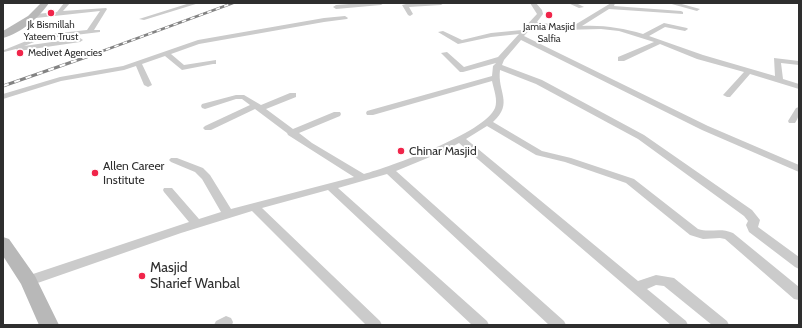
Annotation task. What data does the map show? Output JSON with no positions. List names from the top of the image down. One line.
{"places":["Jk Bismillah Yateem Trust","Jamia Masjid Salfia","Medivet Agencies","Chinar Masjid","Allen Career Institute","Masjid Sharief Wanbal"]}
